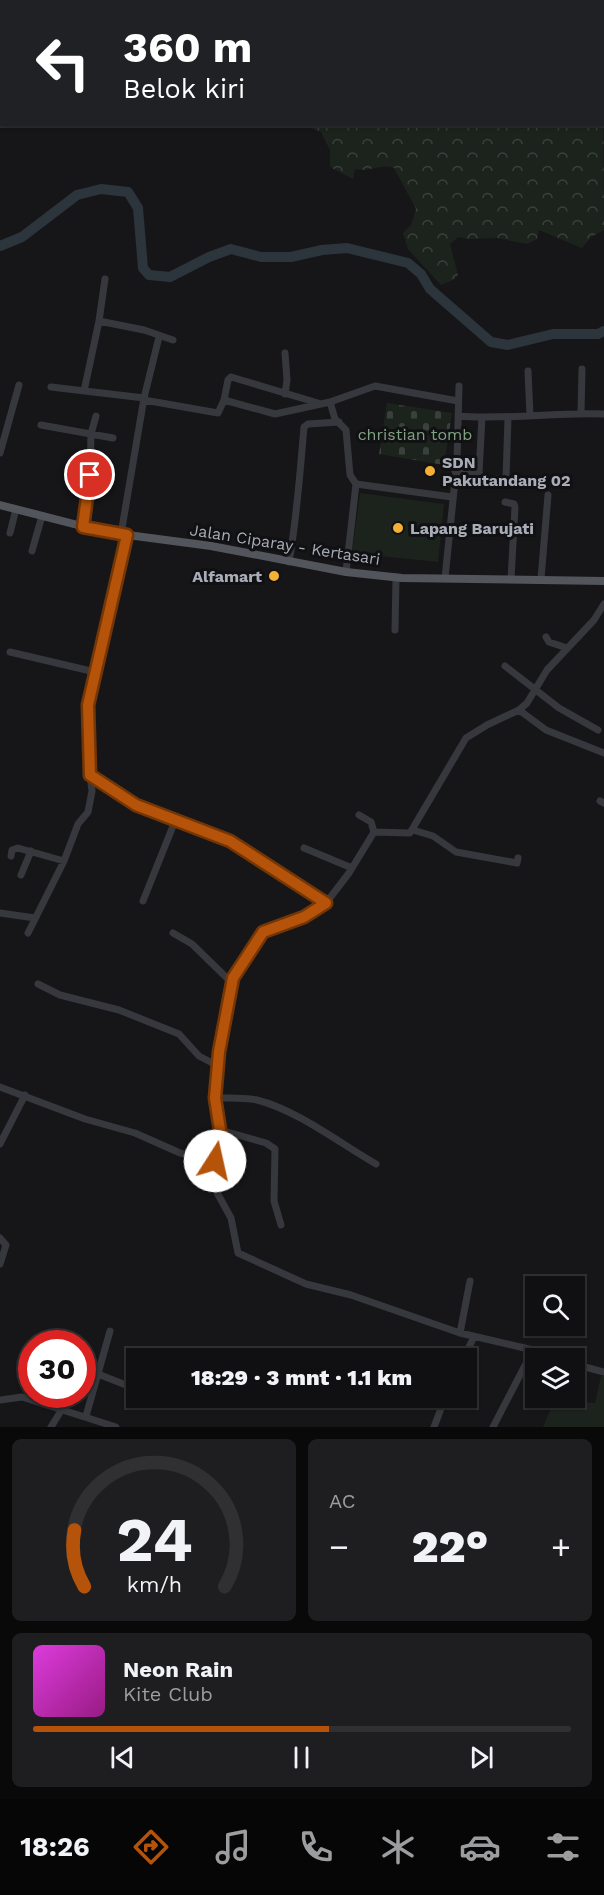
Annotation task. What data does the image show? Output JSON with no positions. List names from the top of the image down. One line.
{"streets":{"main road":["Jalan Ciparay - Kertasari"]},"parks":["christian tomb"],"places":["SDN Pakutandang 02","Lapang Barujati","Alfamart"],"page":{"turn":["360 m","Belok kiri"],"limit":"30","trip":"18:29 · 3 mnt · 1.1 km","tile":"AC","heat":["−","22°","+"],"song":["Neon Rain","Kite Club"],"tabs":"18:26","gauge":["24","km/h"]}}
